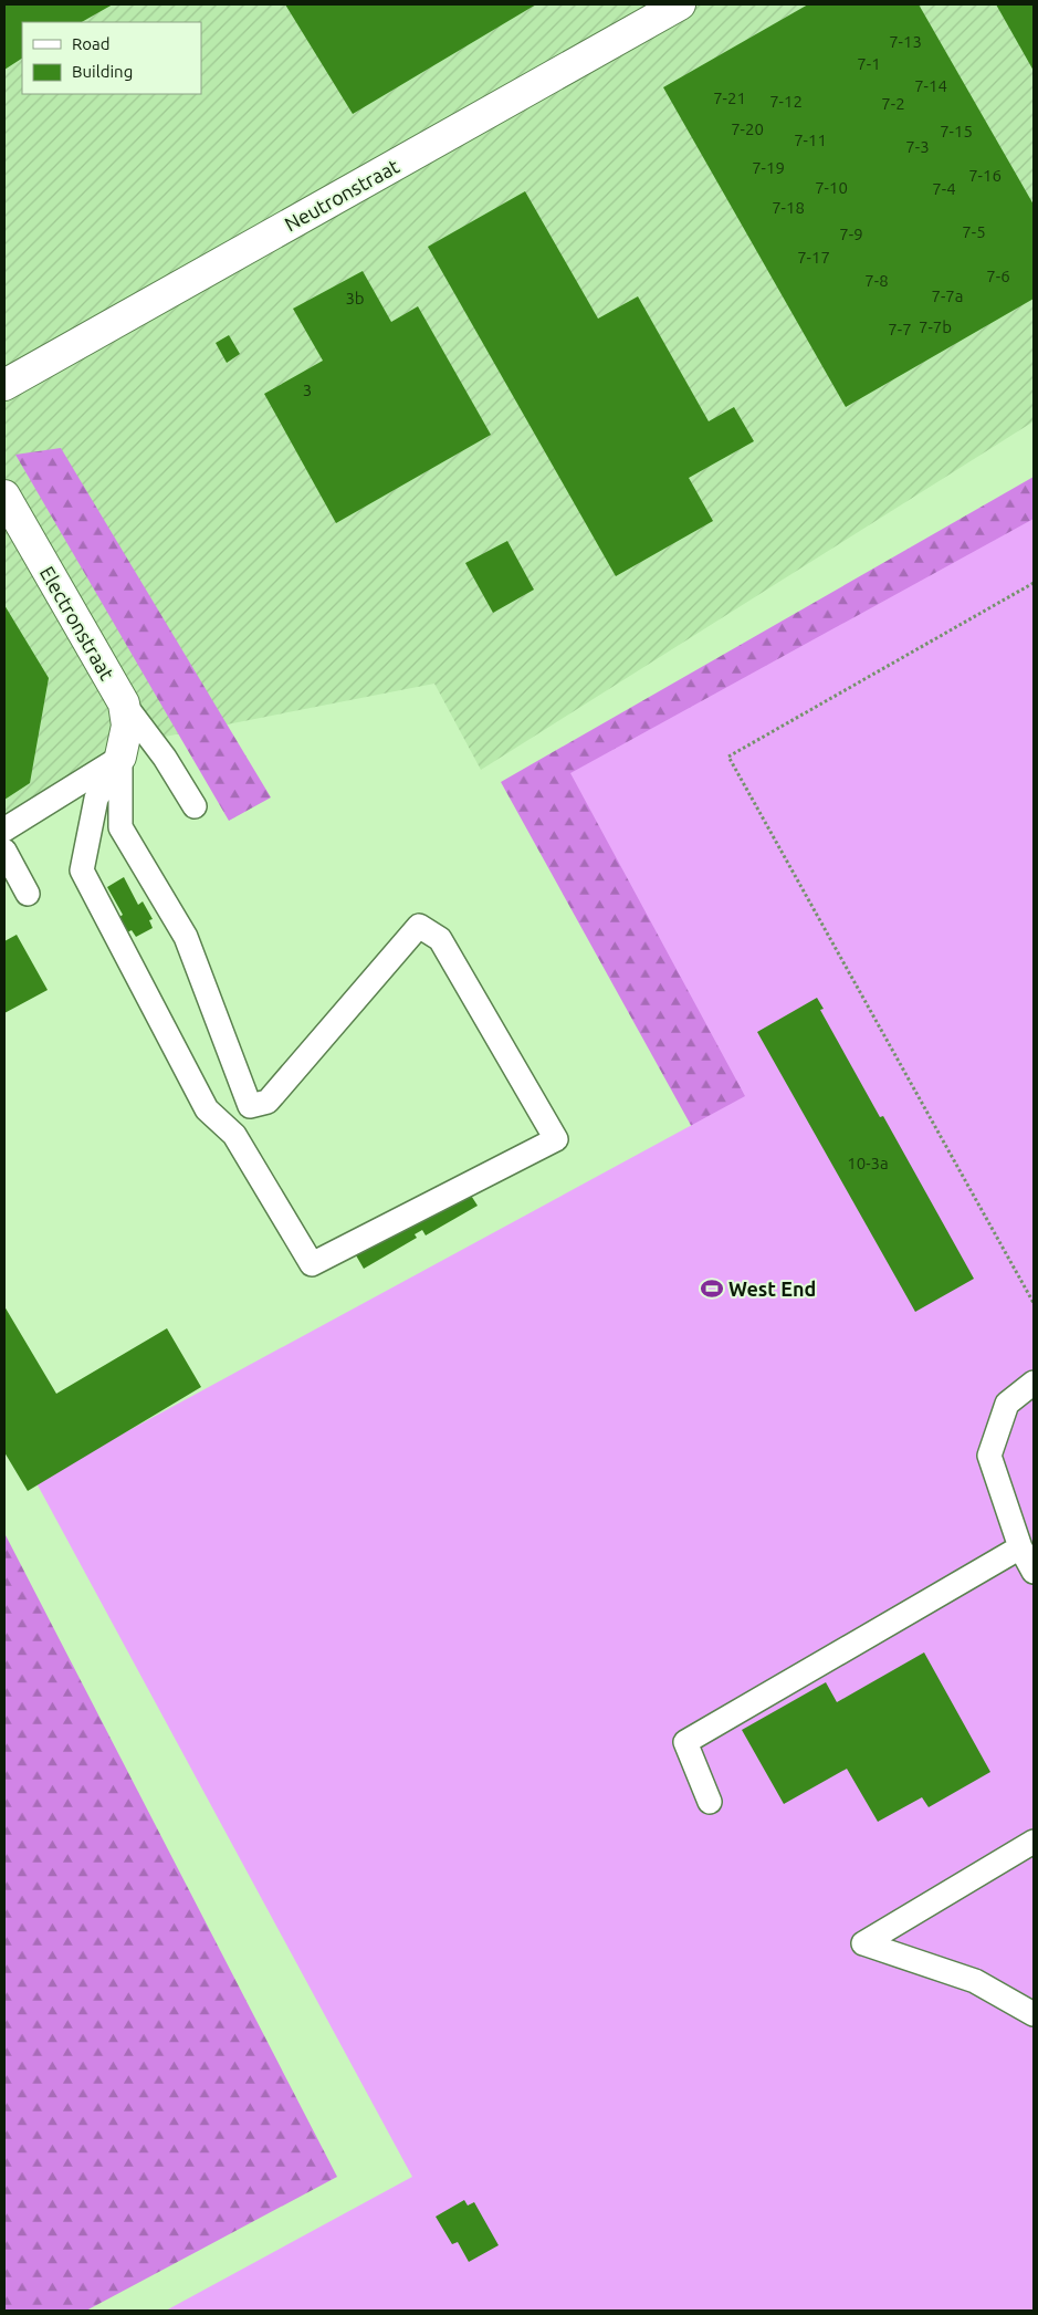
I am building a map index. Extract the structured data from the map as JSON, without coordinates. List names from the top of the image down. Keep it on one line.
{"streets":{"street":["Neutronstraat","Electronstraat"]},"places":{"sports":["West End"]},"house_numbers":["7-13","7-1","7-14","7-21","7-12","7-2","7-20","7-15","7-11","7-3","7-19","7-16","7-10","7-4","7-18","7-5","7-9","7-17","7-6","7-8","7-7a","3b","7-7b","7-7","3","10-3a"],"legend":["Road","Building"]}
